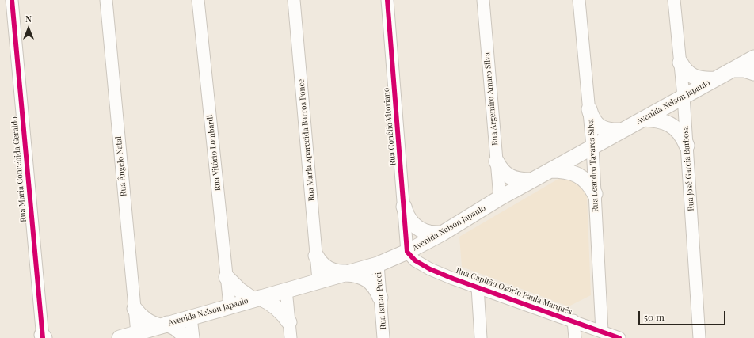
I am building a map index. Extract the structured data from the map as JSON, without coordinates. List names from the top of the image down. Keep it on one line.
{"streets":{"main road":["Avenida Nelson Japaulo"],"street":["Rua Argemiro Amaro Silva","Rua Conélio Vitoriano","Rua Maria Aparecida Barros Ponce","Rua Vitório Lombardi","Rua Leandro Tavares Silva","Rua Ângelo Natal","Rua José Garcia Barbosa","Rua Maria Concebida Geraldo","Rua Capitão Osório Paula Marquês","Rua Ismar Pucci"]},"crossings":[["Rua Argemiro Amaro Silva","Avenida Nelson Japaulo"],["Avenida Nelson Japaulo","Rua Conélio Vitoriano"],["Avenida Nelson Japaulo","Rua Maria Aparecida Barros Ponce"],["Avenida Nelson Japaulo","Rua Vitório Lombardi"],["Avenida Nelson Japaulo","Rua Leandro Tavares Silva"],["Avenida Nelson Japaulo","Rua Ângelo Natal"],["Avenida Nelson Japaulo","Rua José Garcia Barbosa"],["Avenida Nelson Japaulo","Rua Capitão Osório Paula Marquês"],["Avenida Nelson Japaulo","Rua Ismar Pucci"],["Rua Conélio Vitoriano","Rua Capitão Osório Paula Marquês"],["Rua Leandro Tavares Silva","Rua Capitão Osório Paula Marquês"]],"scale_bar":"50 m","north":"top"}
